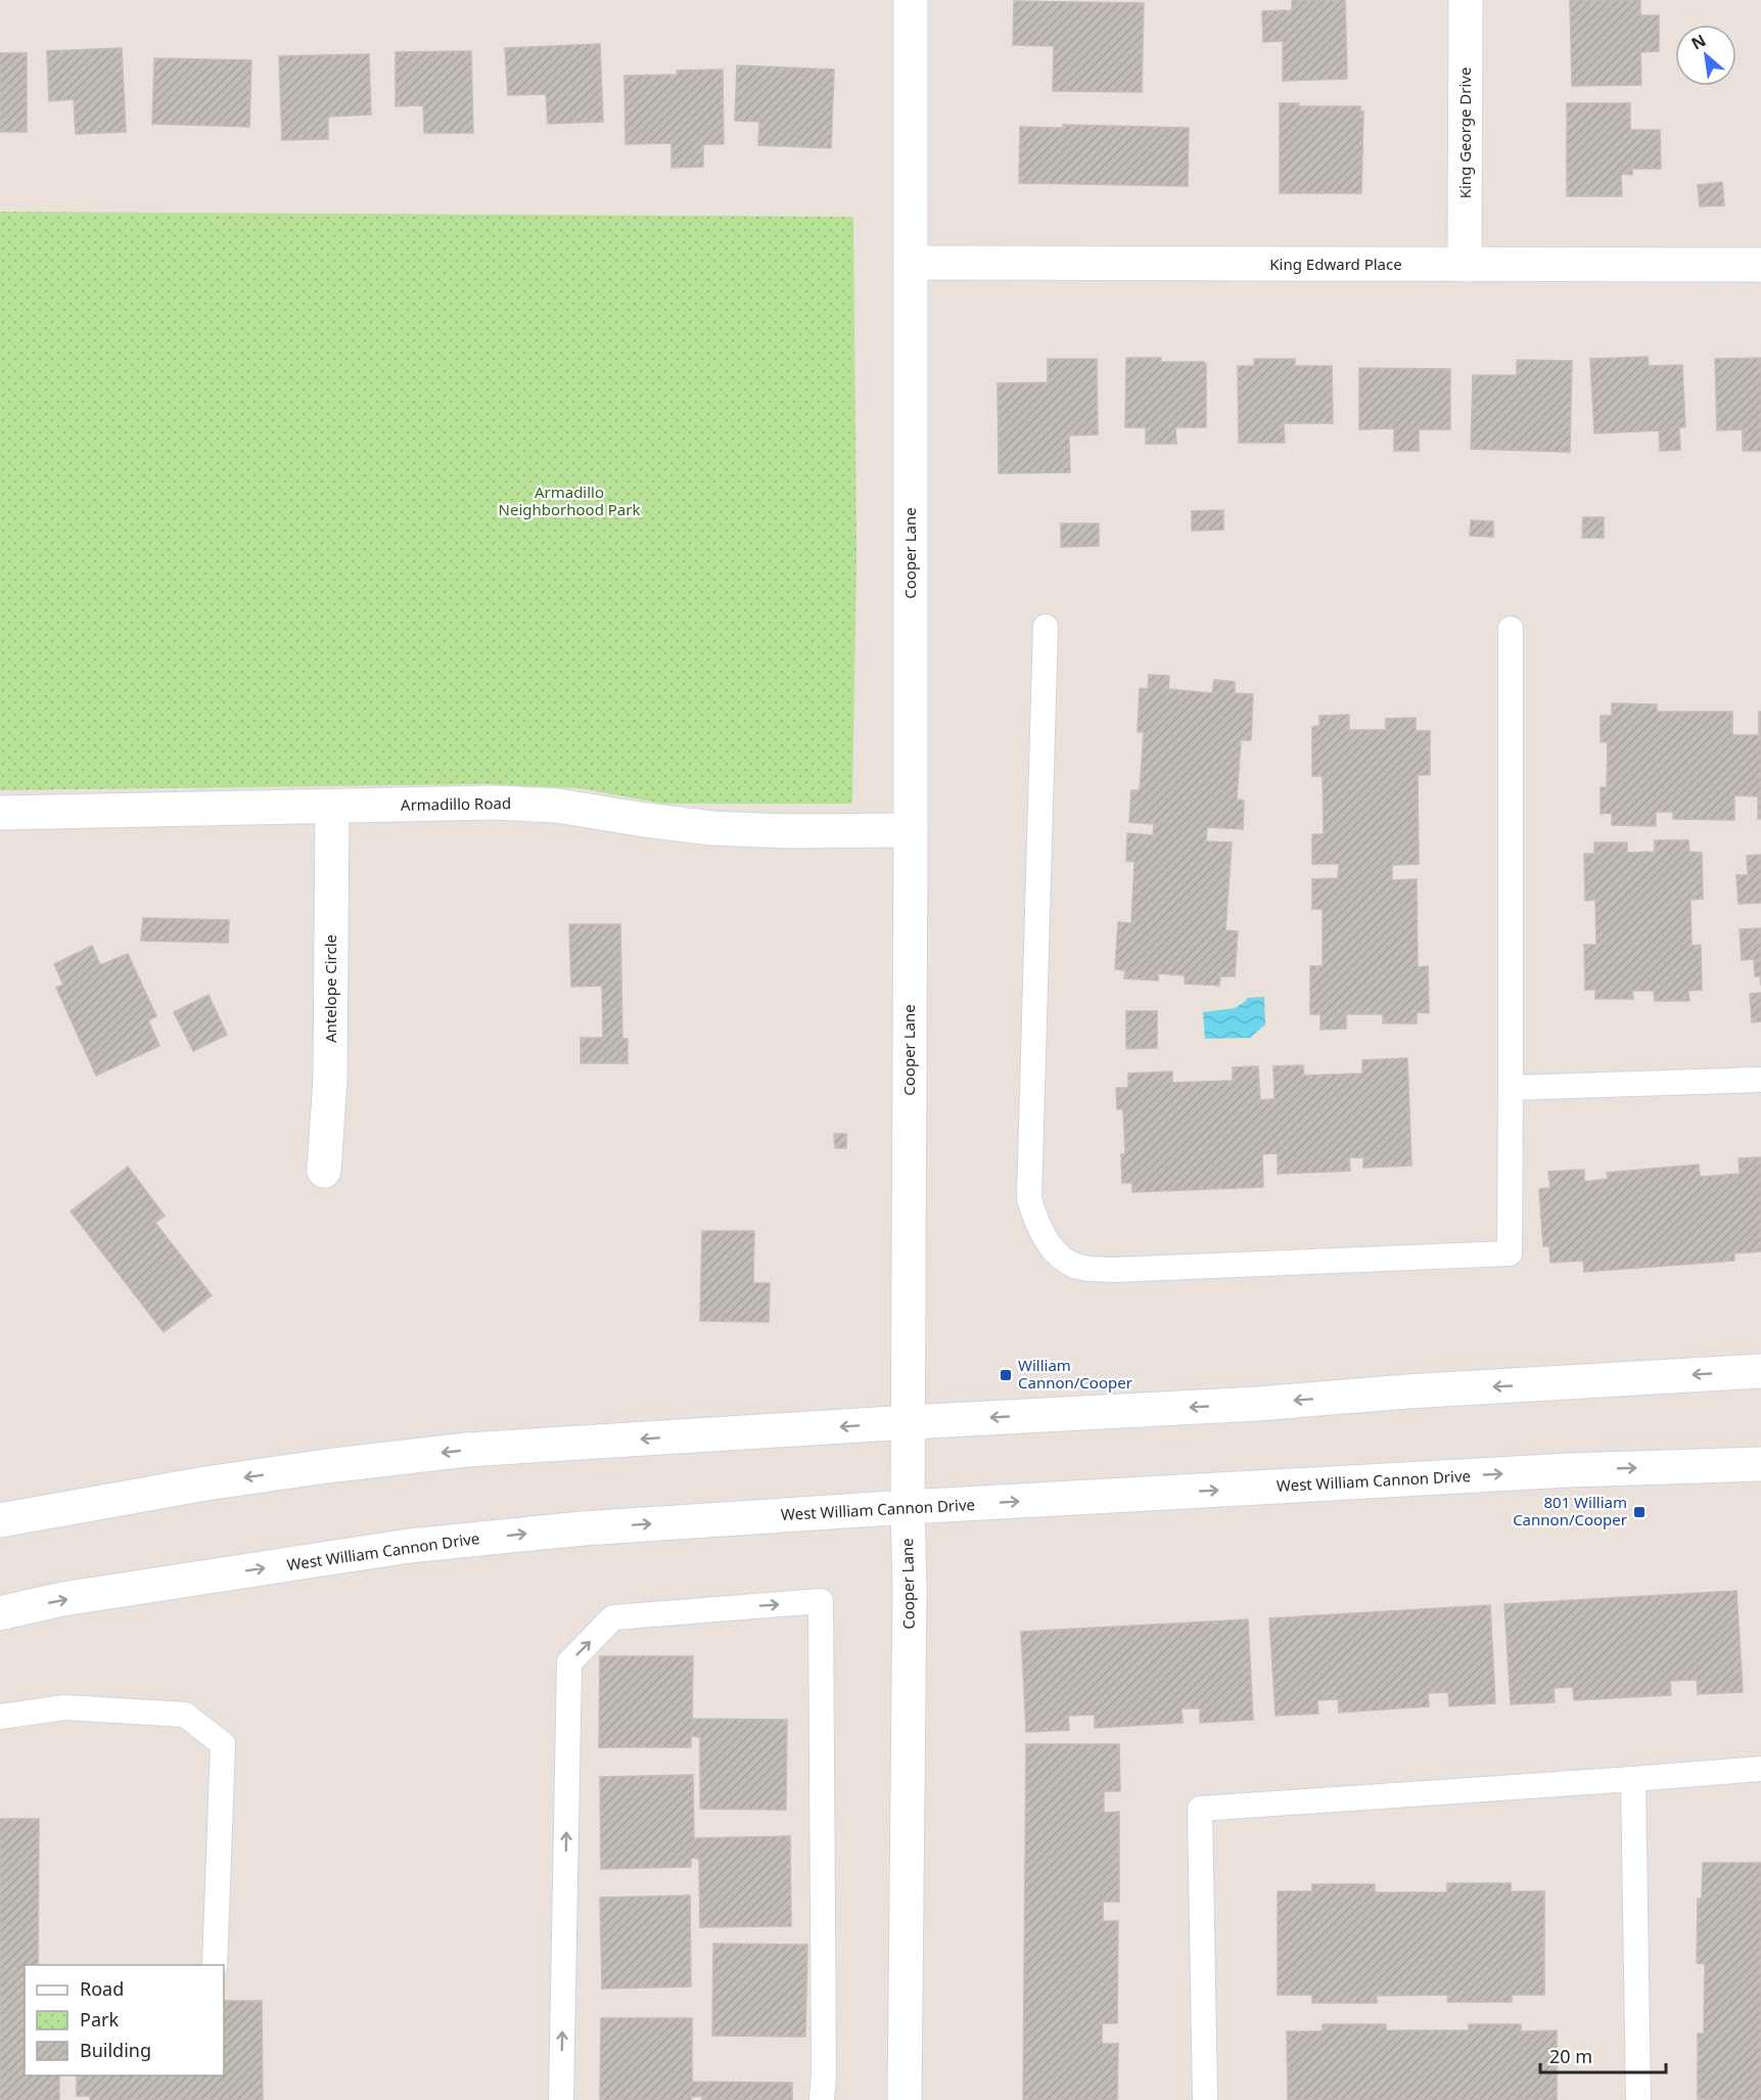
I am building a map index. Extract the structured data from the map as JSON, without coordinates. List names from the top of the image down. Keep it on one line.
{"streets":{"street":["King George Drive","King Edward Place","Cooper Lane","Armadillo Road","Antelope Circle","West William Cannon Drive"]},"crossings":[["King George Drive","King Edward Place"],["King Edward Place","Cooper Lane"],["Cooper Lane","Armadillo Road"],["Cooper Lane","West William Cannon Drive"],["Armadillo Road","Antelope Circle"]],"parks":["Armadillo Neighborhood Park"],"places":{"transit":["William Cannon/Cooper","801 William Cannon/Cooper"]},"legend":["Road","Park","Building"],"scale_bar":"20 m","north":"top left"}
